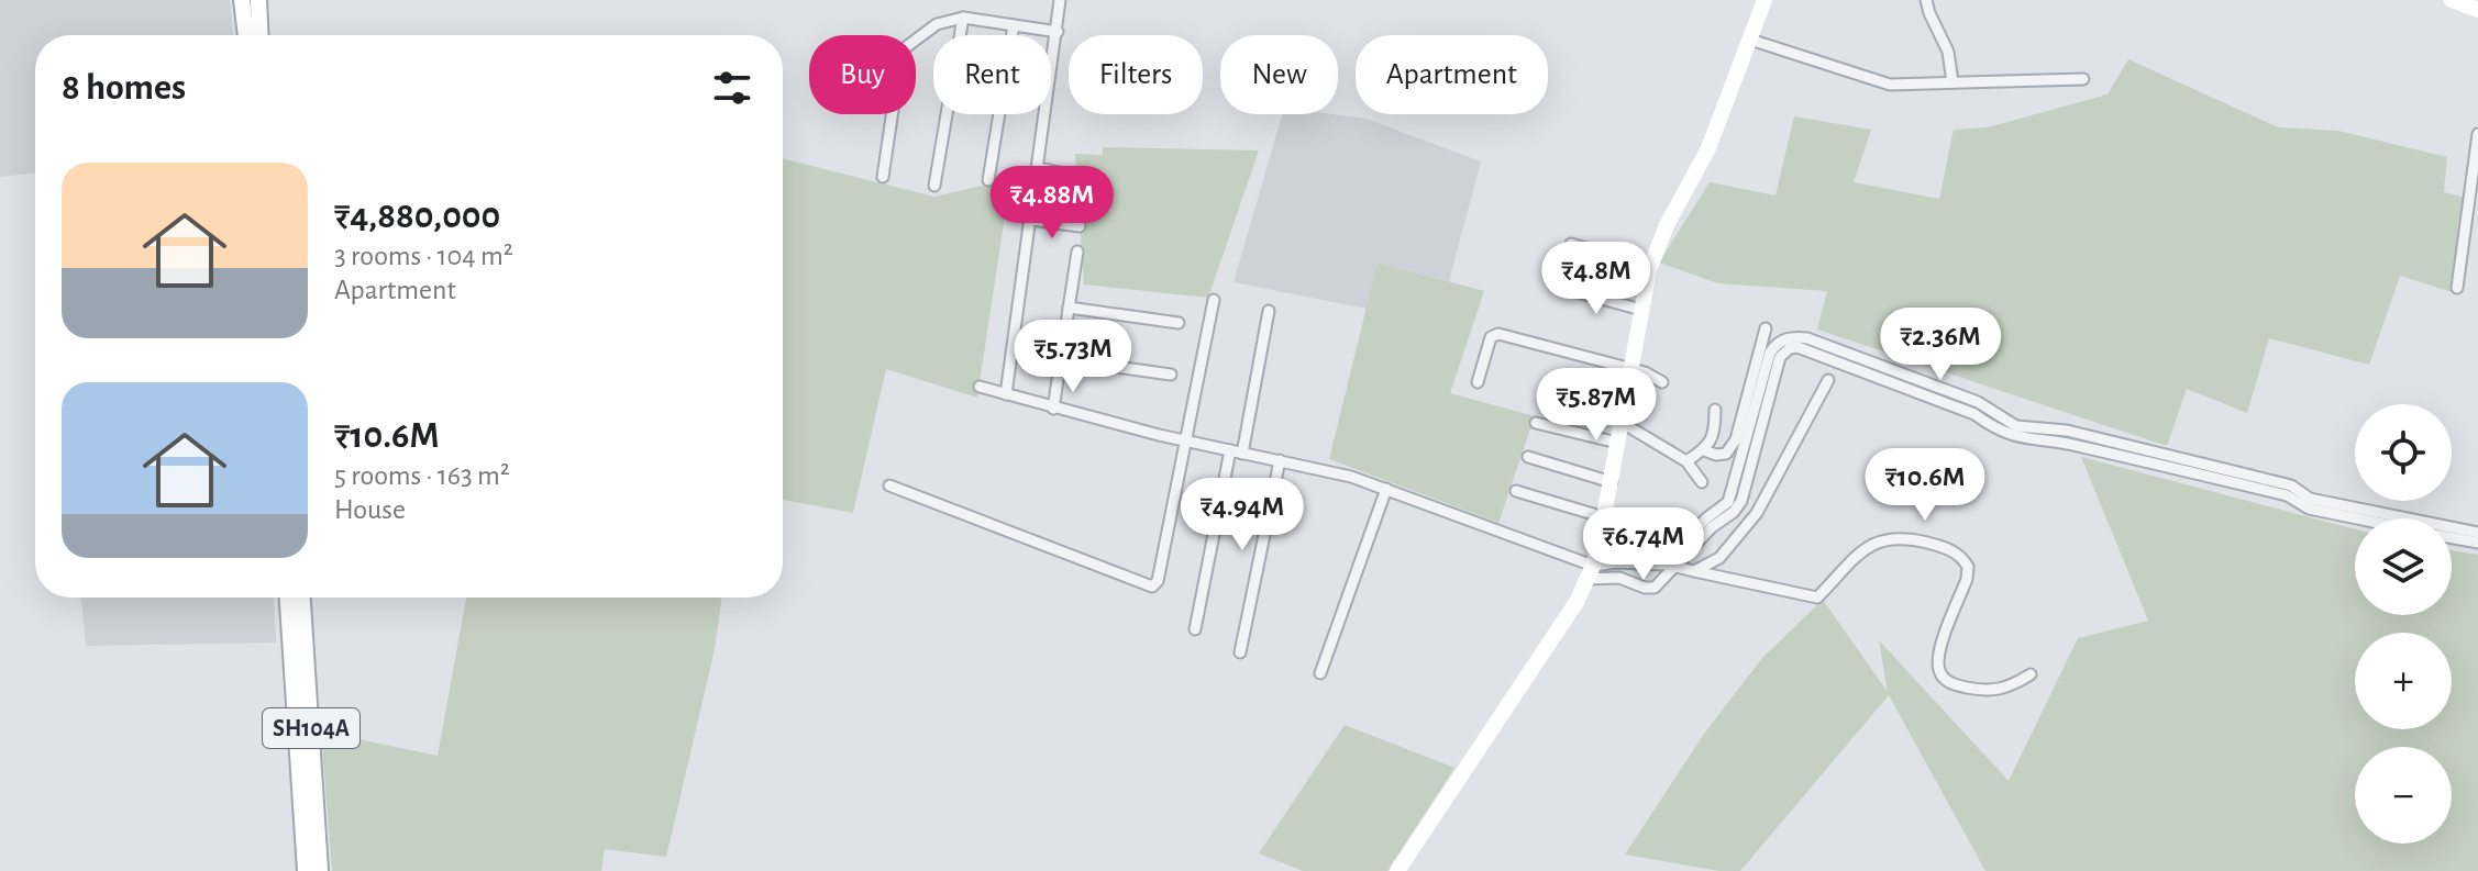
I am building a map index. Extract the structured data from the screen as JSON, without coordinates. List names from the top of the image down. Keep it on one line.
{"streets":{"main road":["SH104A"]},"page":{"chip":["Buy","Rent","Filters","New","Apartment"],"heading":"8 homes","list":[{"name":"₹4,880,000","note":"3 rooms · 104 m² · Apartment"},{"name":"₹10.6M","note":"5 rooms · 163 m² · House"}],"price":["₹4.88M","₹4.8M","₹2.36M","₹5.73M","₹5.87M","₹10.6M","₹4.94M","₹6.74M"],"map_buttons":["+","−"]}}
